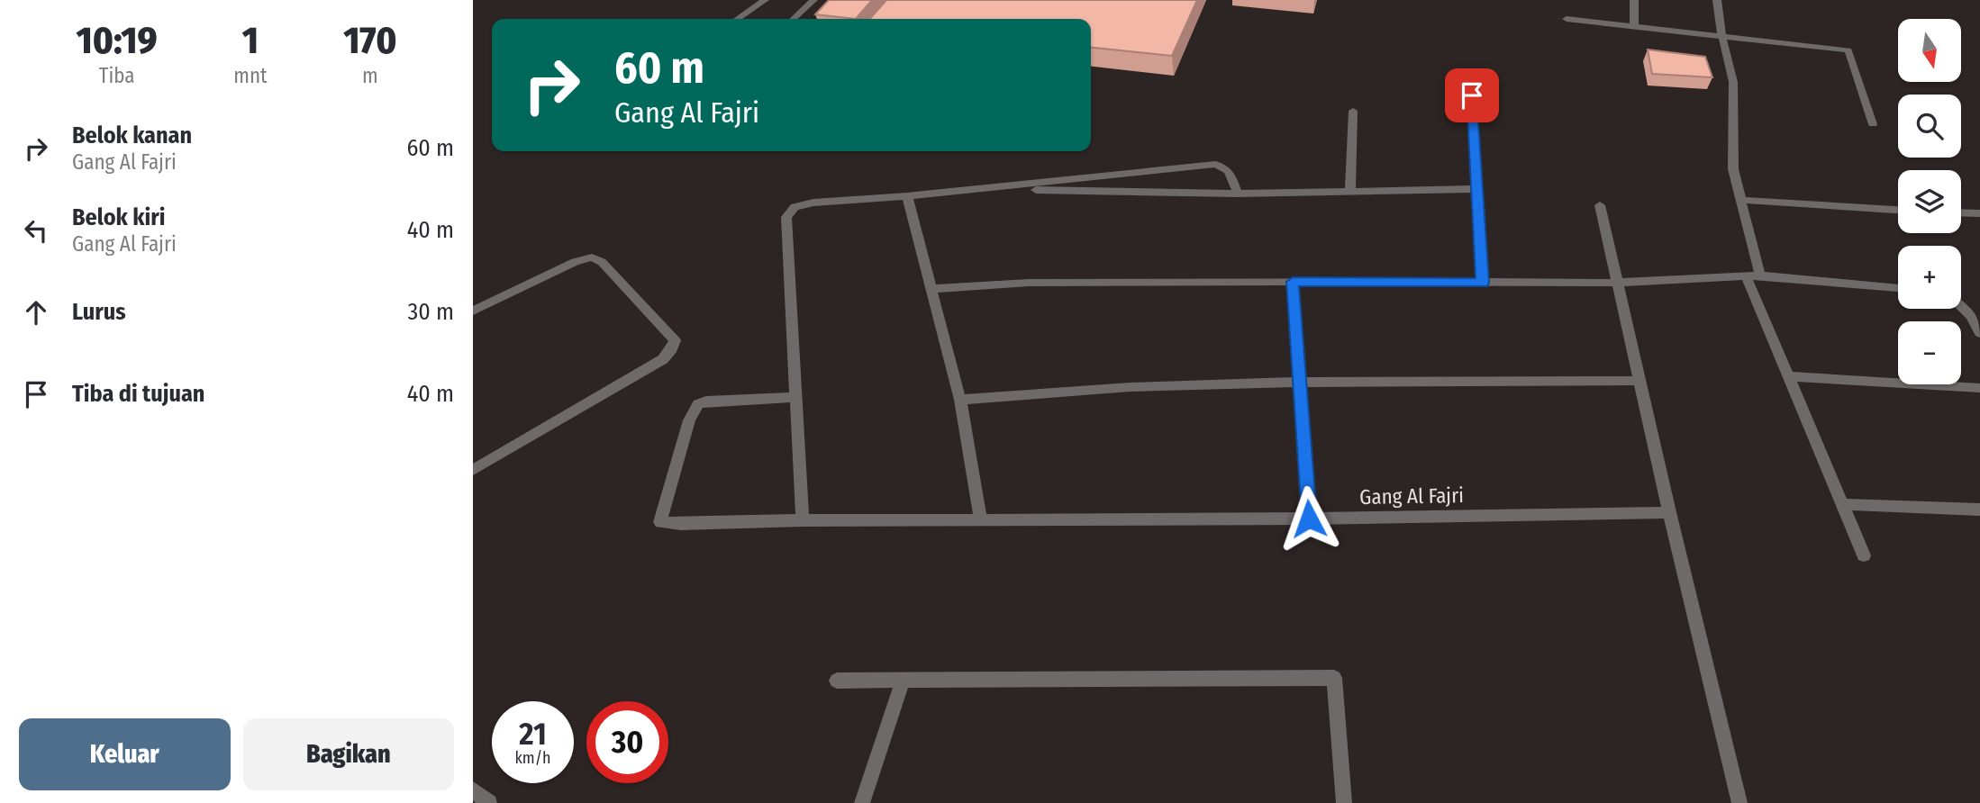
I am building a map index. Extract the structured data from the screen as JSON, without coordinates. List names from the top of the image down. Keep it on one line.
{"streets":{"street":["Gang Al Fajri"]},"north":"bottom","page":{"eta":["10:19","Tiba","1","mnt","170","m"],"map_buttons":["+","−"],"turn":["60 m","Gang Al Fajri"],"list":[{"name":"Belok kanan","note":"Gang Al Fajri","value":"60 m"},{"name":"Belok kiri","note":"Gang Al Fajri","value":"40 m"},{"name":"Lurus","value":"30 m"},{"name":"Tiba di tujuan","value":"40 m"}],"speed":"21 km/h","limit":"30","buttons":["Keluar","Bagikan"]}}
